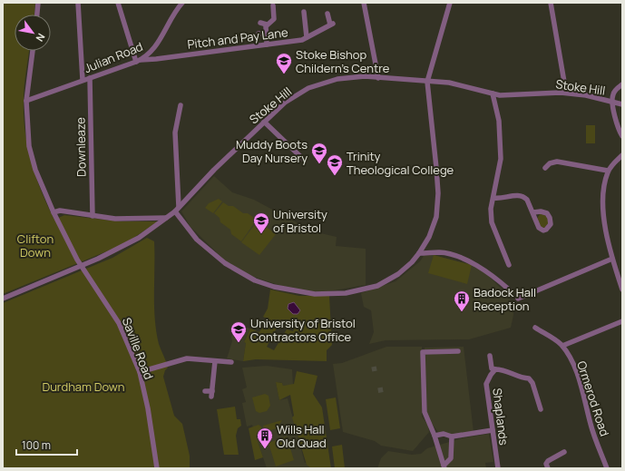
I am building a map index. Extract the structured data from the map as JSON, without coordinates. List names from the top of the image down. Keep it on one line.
{"streets":{"street":["Pitch and Pay Lane","Julian Road","Stoke Hill","Downleaze","Saville Road","Ormerod Road","Shaplands"]},"crossings":[["Pitch and Pay Lane","Julian Road"],["Julian Road","Downleaze"],["Stoke Hill","Saville Road"]],"parks":["Clifton Down","Durdham Down"],"places":{"school or university":["Stoke Bishop Childern's Centre","Muddy Boots Day Nursery","Trinity Theological College","University of Bristol","University of Bristol Contractors Office"],"building":["Badock Hall Reception","Wills Hall Old Quad"]},"scale_bar":"100 m","north":"bottom right"}
